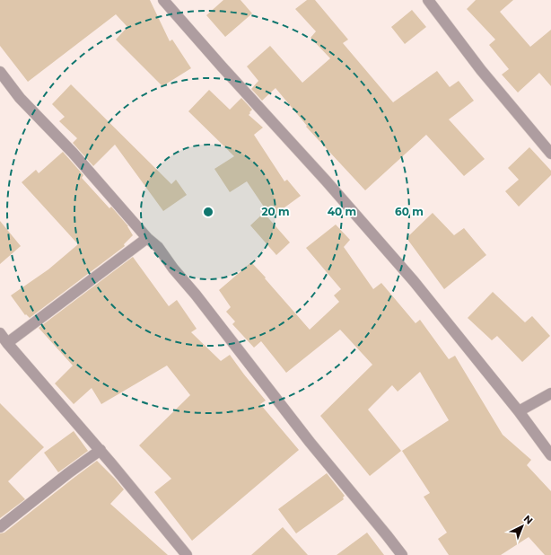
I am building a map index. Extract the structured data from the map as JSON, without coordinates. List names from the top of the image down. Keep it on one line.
{"north":"top right","rings":["20 m","40 m","60 m"]}
